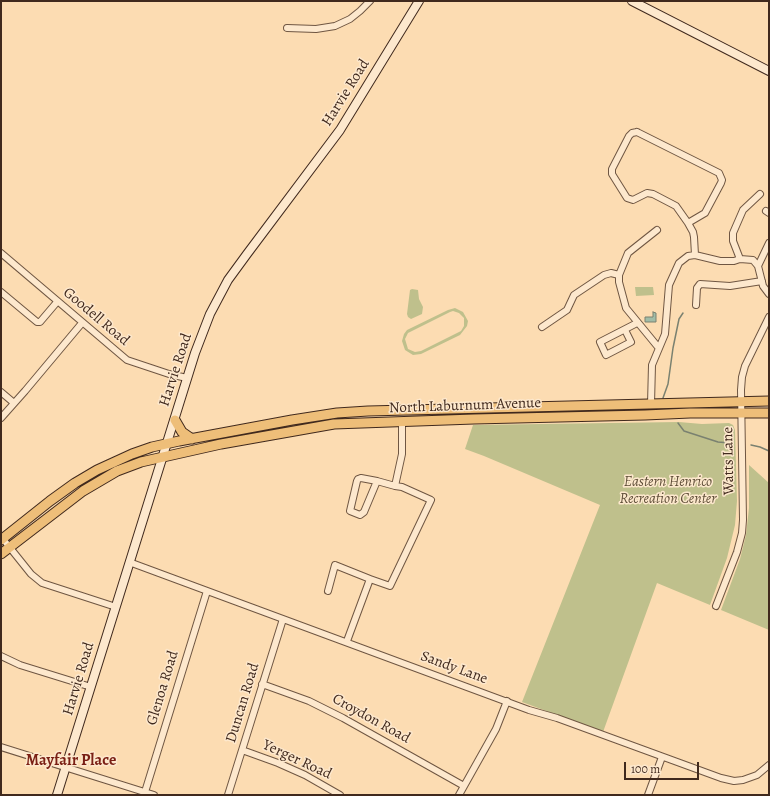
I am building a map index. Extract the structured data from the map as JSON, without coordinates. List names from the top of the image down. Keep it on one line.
{"streets":{"main road":["North Laburnum Avenue"],"street":["Harvie Road","Goodell Road","Watts Lane","Sandy Lane","Glenoa Road","Duncan Road","Croydon Road","Yerger Road"]},"crossings":[["Harvie Road","Goodell Road"],["Harvie Road","North Laburnum Avenue"],["Harvie Road","Sandy Lane"],["North Laburnum Avenue","Watts Lane"],["Sandy Lane","Glenoa Road"],["Sandy Lane","Duncan Road"],["Duncan Road","Croydon Road"],["Duncan Road","Yerger Road"]],"districts":["Mayfair Place"],"parks":["Eastern Henrico Recreation Center"],"scale_bar":"100 m"}
